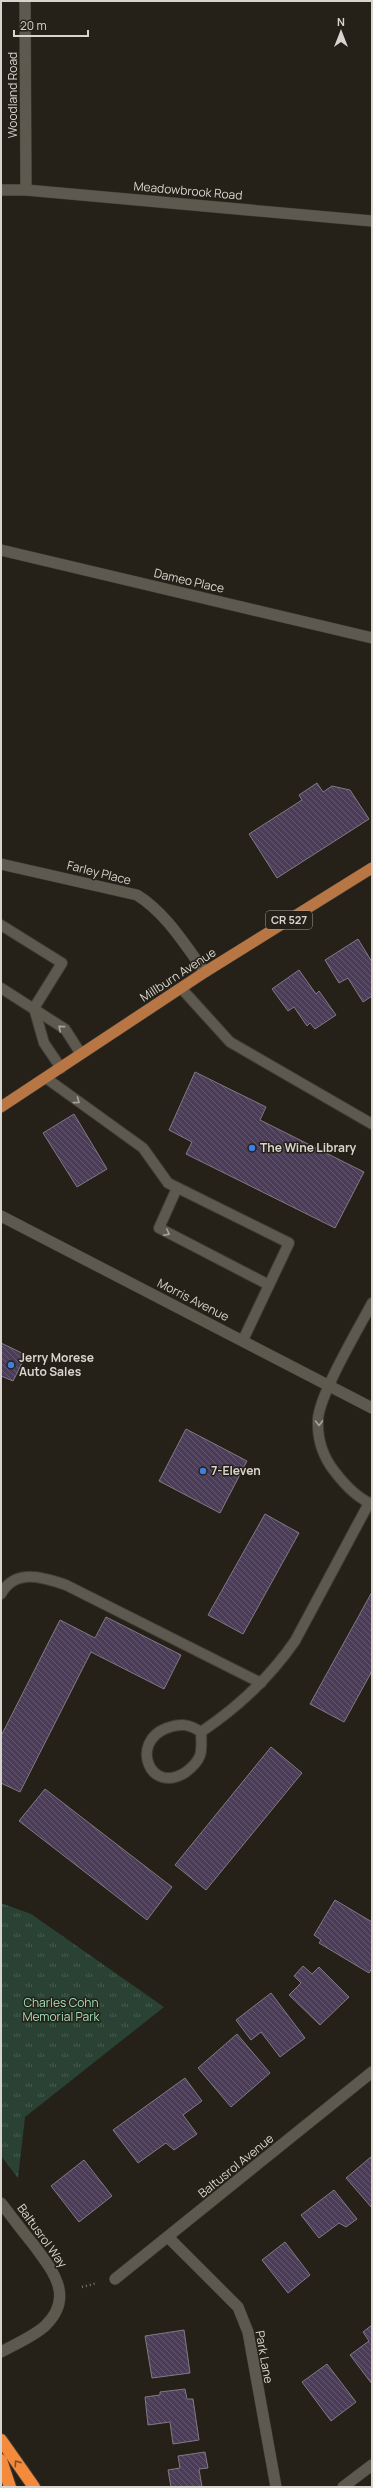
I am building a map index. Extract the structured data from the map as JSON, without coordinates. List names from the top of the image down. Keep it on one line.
{"streets":{"main road":["CR 527","Millburn Avenue"],"street":["Woodland Road","Meadowbrook Road","Dameo Place","Farley Place","Morris Avenue","Baltusrol Avenue","Baltusrol Way","Park Lane"]},"crossings":[["Woodland Road","Meadowbrook Road"],["Farley Place","Millburn Avenue"],["Baltusrol Avenue","Park Lane"]],"parks":["Charles Cohn Memorial Park"],"places":["The Wine Library","Jerry Morese Auto Sales","7-Eleven"],"scale_bar":"20 m","north":"top"}
